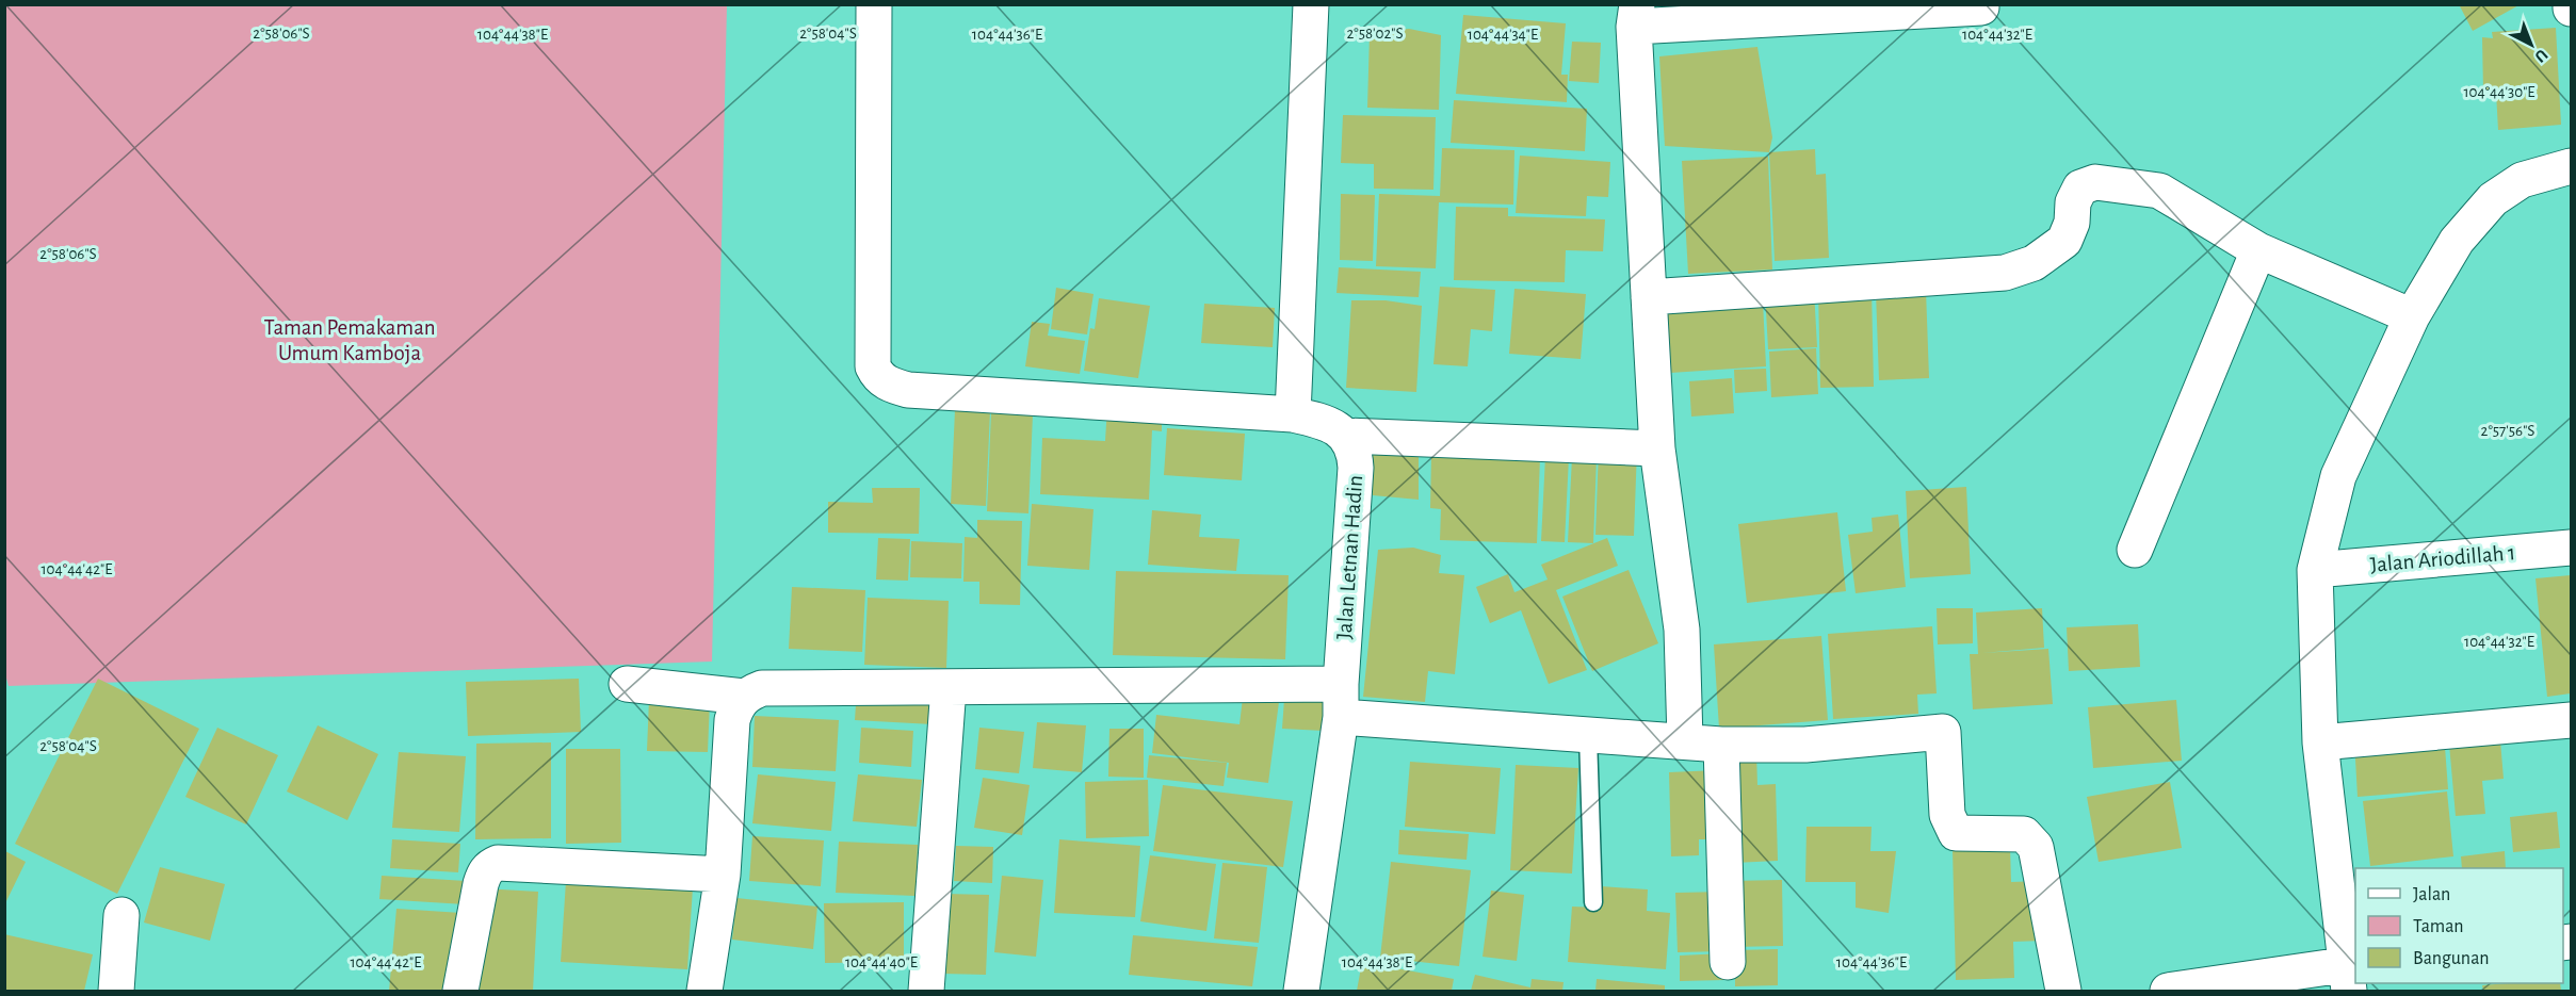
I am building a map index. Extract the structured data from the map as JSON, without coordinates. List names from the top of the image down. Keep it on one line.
{"streets":{"street":["Jalan Letnan Hadin","Jalan Ariodillah 1"]},"parks":["Taman Pemakaman Umum Kamboja"],"legend":["Jalan","Taman","Bangunan"],"north":"bottom right","coordinates":["2°58'06\"S","2°58'04\"S","2°58'02\"S","104°44'38\"E","104°44'36\"E","104°44'34\"E","104°44'32\"E","104°44'30\"E","2°57'56\"S","104°44'42\"E","104°44'40\"E"]}
